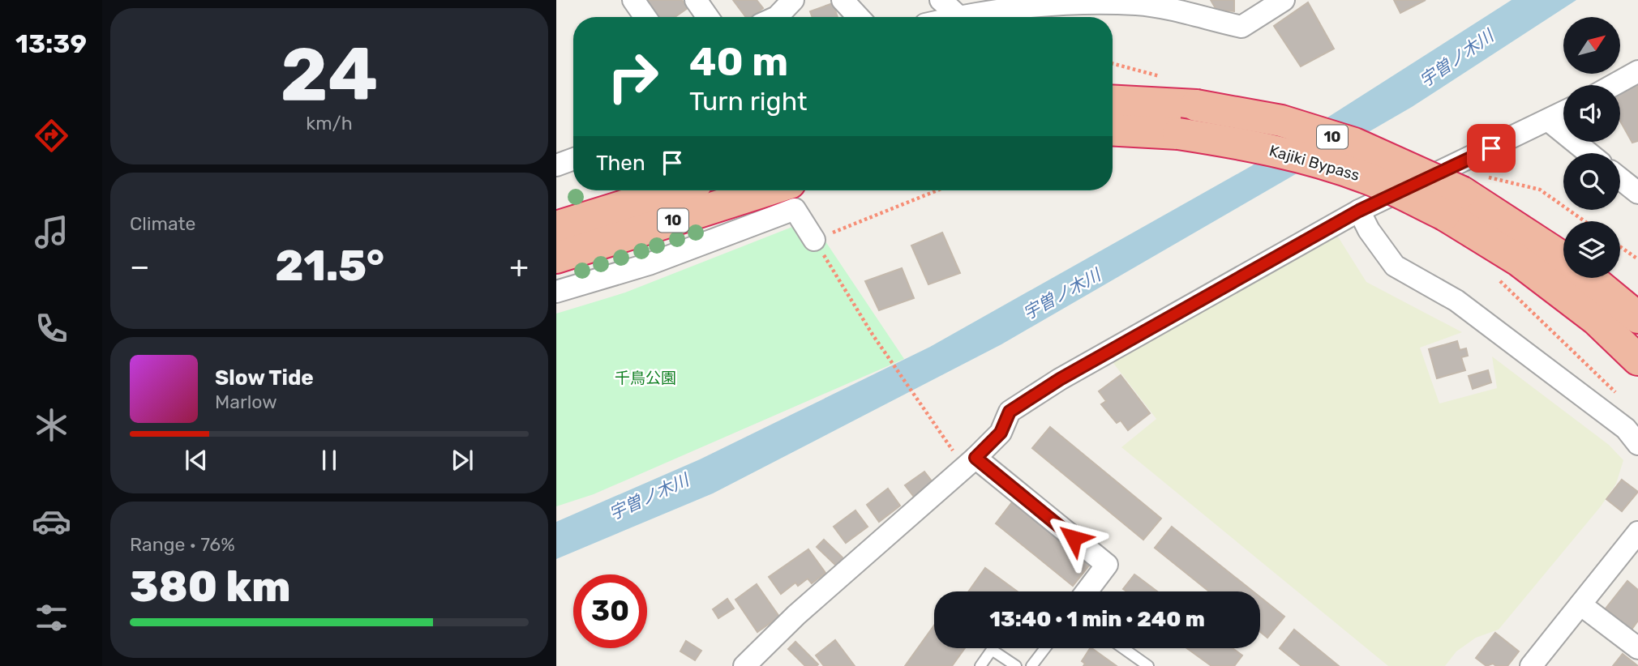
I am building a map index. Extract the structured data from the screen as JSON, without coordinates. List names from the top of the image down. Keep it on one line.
{"streets":{"highway":["10","Kajiki Bypass"]},"water":["宇曽ノ木川"],"parks":["千鳥公園"],"north":"top right","page":{"tabs":"13:39","tile":[["24","km/h"],"Climate",["Range · 76%","380 km"]],"turn":["40 m","Turn right"],"then":"Then","heat":["−","21.5°","+"],"song":["Slow Tide","Marlow"],"limit":"30","trip":"13:40 · 1 min · 240 m"}}
